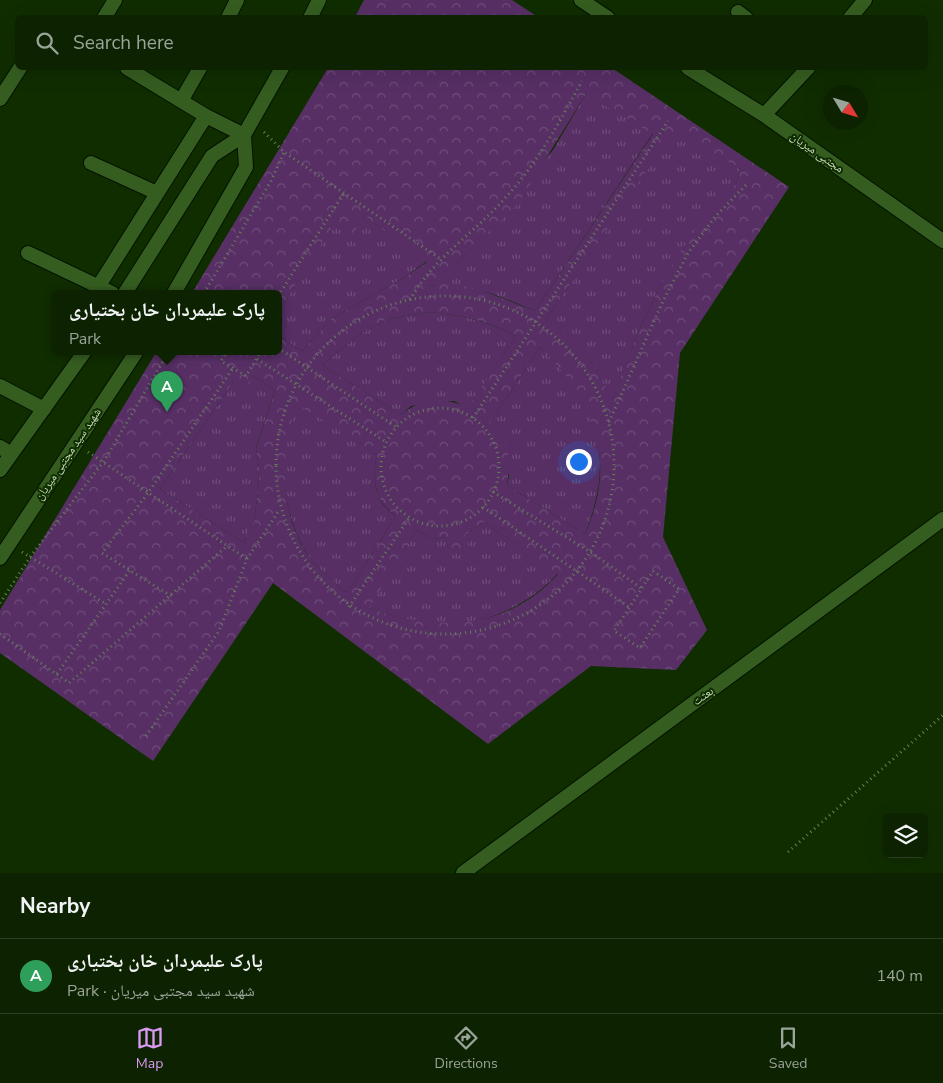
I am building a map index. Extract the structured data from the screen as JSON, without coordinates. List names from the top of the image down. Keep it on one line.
{"streets":{"street":["مجتبی میریان","شهید سید مجتبی میریان","بعثت"]},"north":"bottom right","page":{"search":"Search here","popup":["پارک علیمردان خان بختیاری","Park"],"pins":"A","heading":"Nearby","list":[{"mark":"A","name":"پارک علیمردان خان بختیاری","note":"Park · شهید سید مجتبی میریان","value":"140 m"}],"nav":["Map","Directions","Saved"]}}
